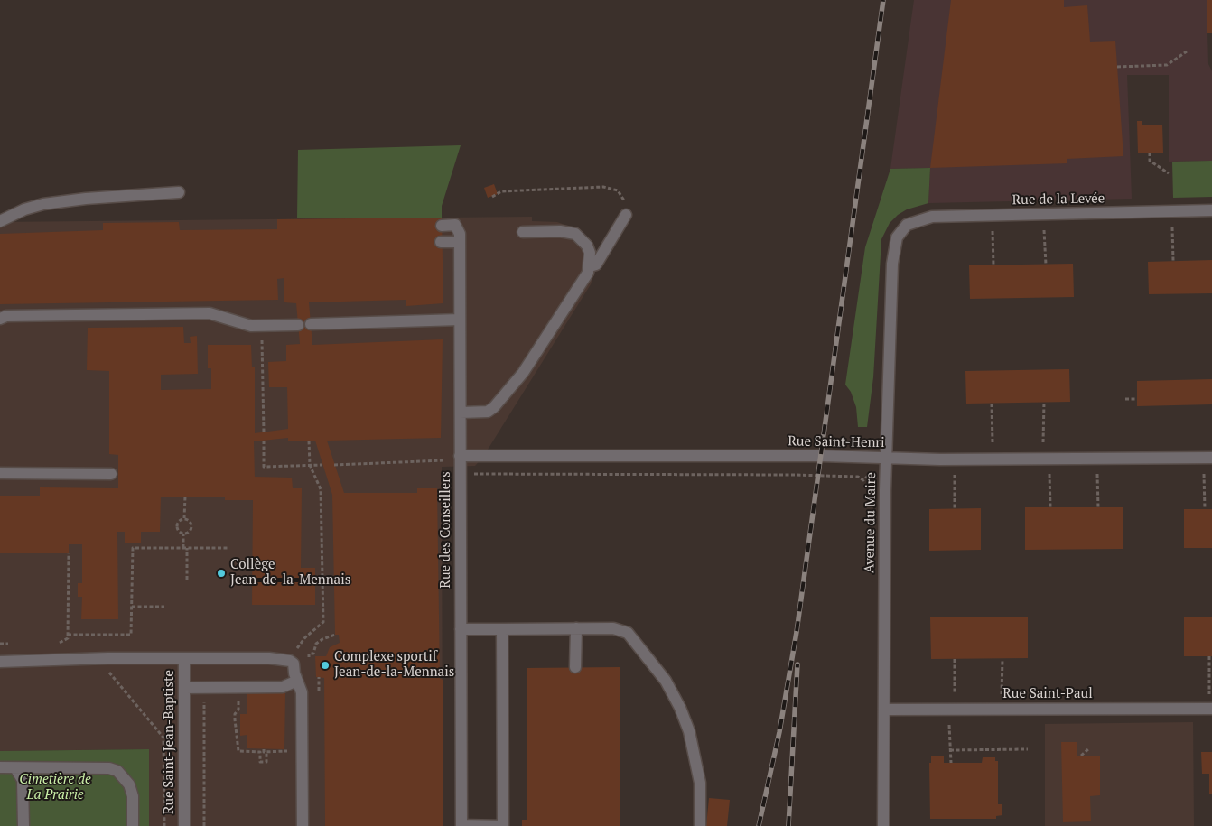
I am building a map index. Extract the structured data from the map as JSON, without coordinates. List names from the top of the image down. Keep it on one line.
{"streets":{"street":["Rue de la Levée","Rue Saint-Henri","Avenue du Maire","Rue des Conseillers","Rue Saint-Paul","Rue Saint-Jean-Baptiste"]},"crossings":[["Rue de la Levée","Avenue du Maire"],["Rue Saint-Henri","Avenue du Maire"],["Rue Saint-Henri","Rue des Conseillers"],["Avenue du Maire","Rue Saint-Paul"]],"parks":["Cimetière de La Prairie"],"places":["Collège Jean-de-la-Mennais","Complexe sportif Jean-de-la-Mennais"]}
